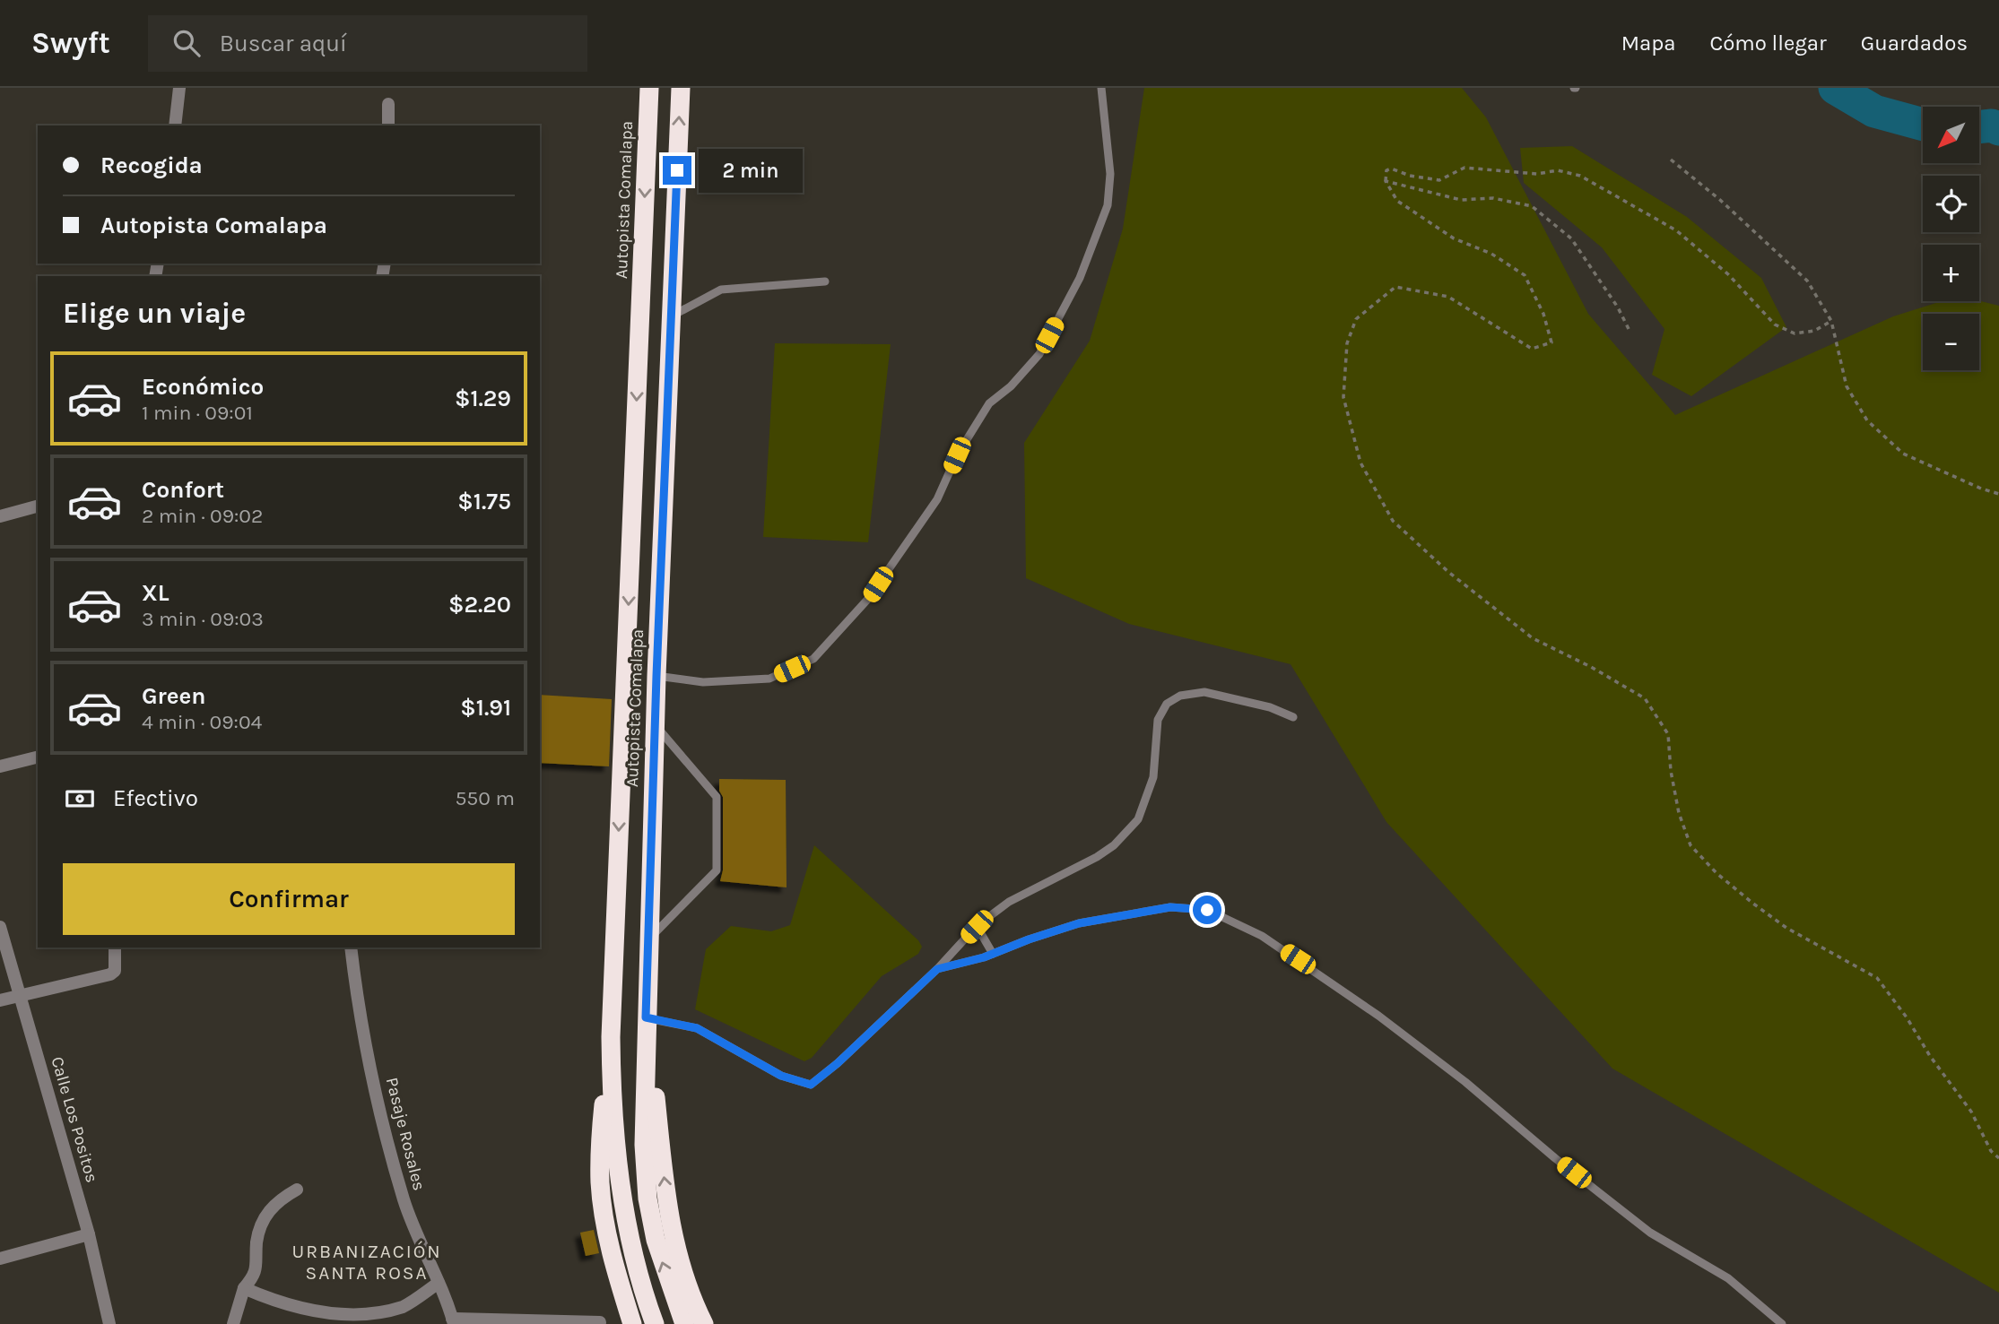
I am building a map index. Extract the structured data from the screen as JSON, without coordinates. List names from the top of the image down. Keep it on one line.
{"streets":{"highway":["Autopista Comalapa"],"street":["Calle Los Positos","Pasaje Rosales"]},"districts":["URBANIZACIÓN SANTA ROSA"],"north":"bottom left","page":{"header":"Swyft","search":"Buscar aquí","nav":["Mapa","Cómo llegar","Guardados"],"map_buttons":["+","−"],"banner":["Recogida","Autopista Comalapa"],"bubble":"2 min","heading":"Elige un viaje","list":[{"name":"Económico","note":"1 min · 09:01","value":"$1.29"},{"name":"Confort","note":"2 min · 09:02","value":"$1.75"},{"name":"XL","note":"3 min · 09:03","value":"$2.20"},{"name":"Green","note":"4 min · 09:04","value":"$1.91"}],"pay":["Efectivo","550 m"],"buttons":"Confirmar"}}
